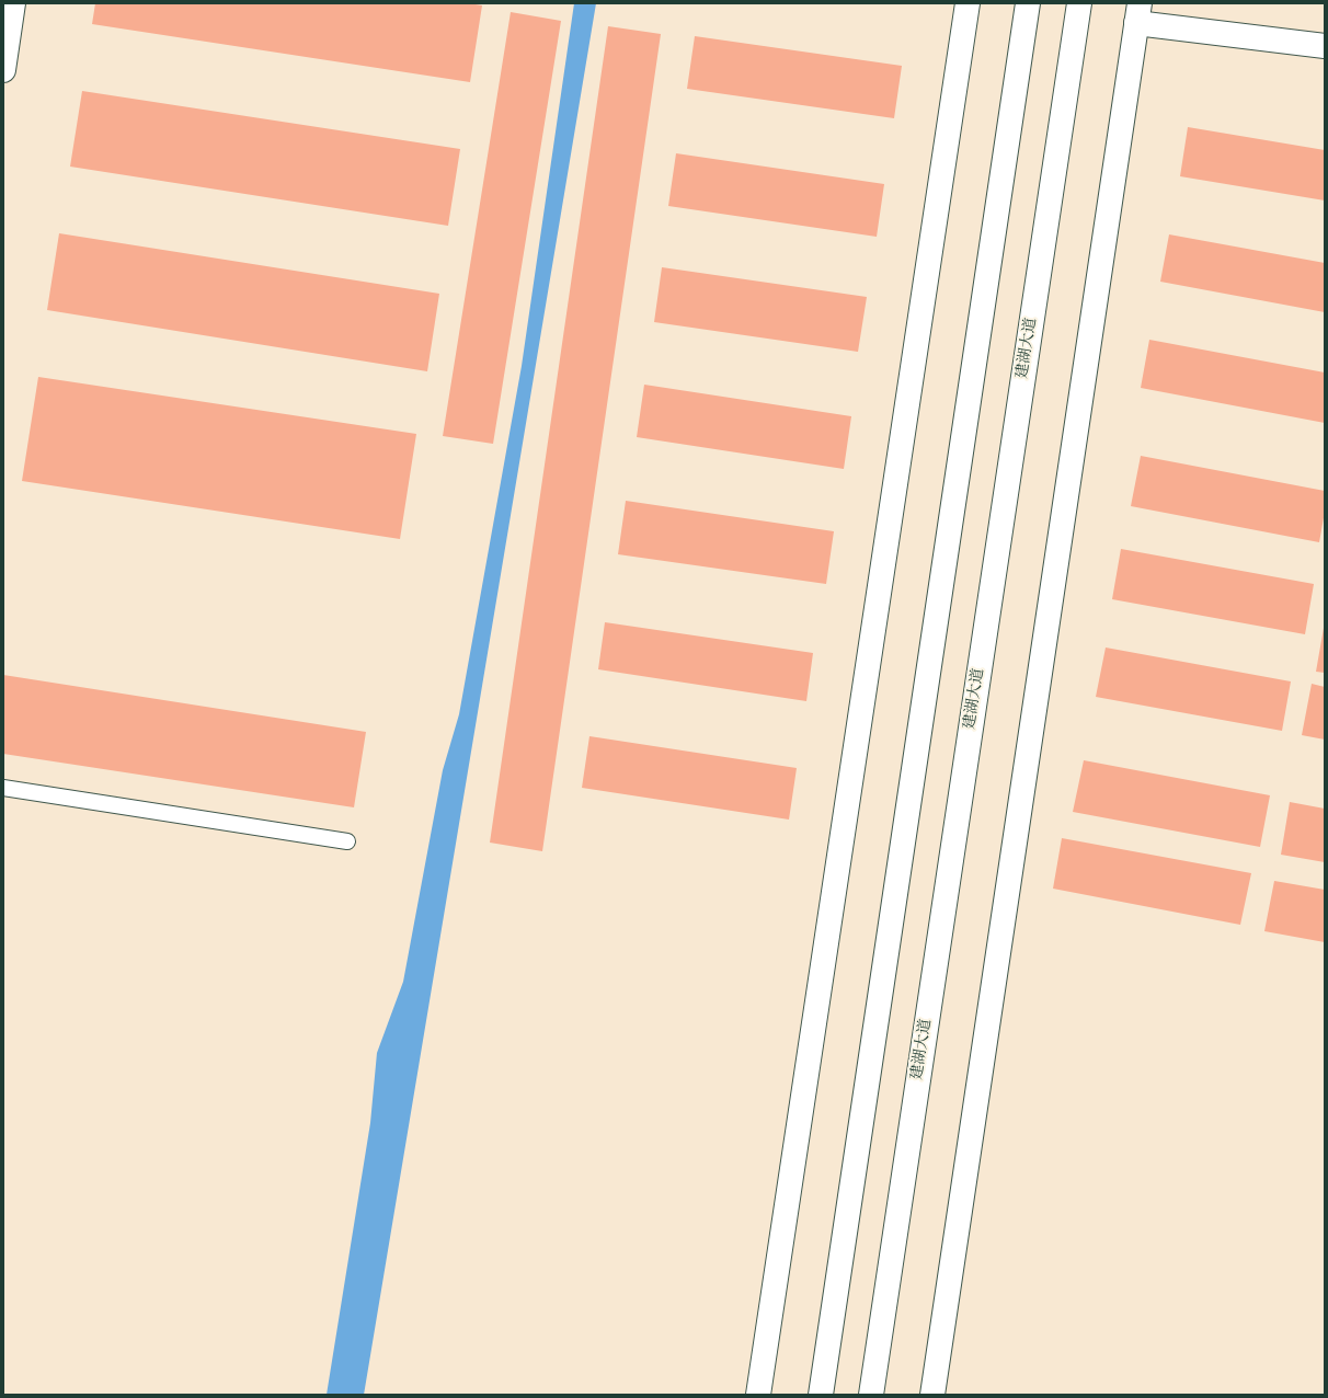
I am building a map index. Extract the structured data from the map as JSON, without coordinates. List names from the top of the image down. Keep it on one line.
{"streets":{"street":["建湖大道"]}}
